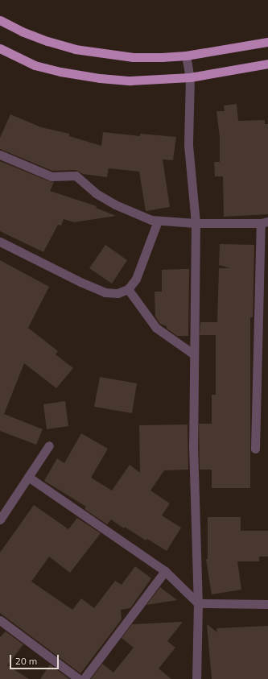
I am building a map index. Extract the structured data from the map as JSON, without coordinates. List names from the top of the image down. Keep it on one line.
{"scale_bar":"20 m"}
